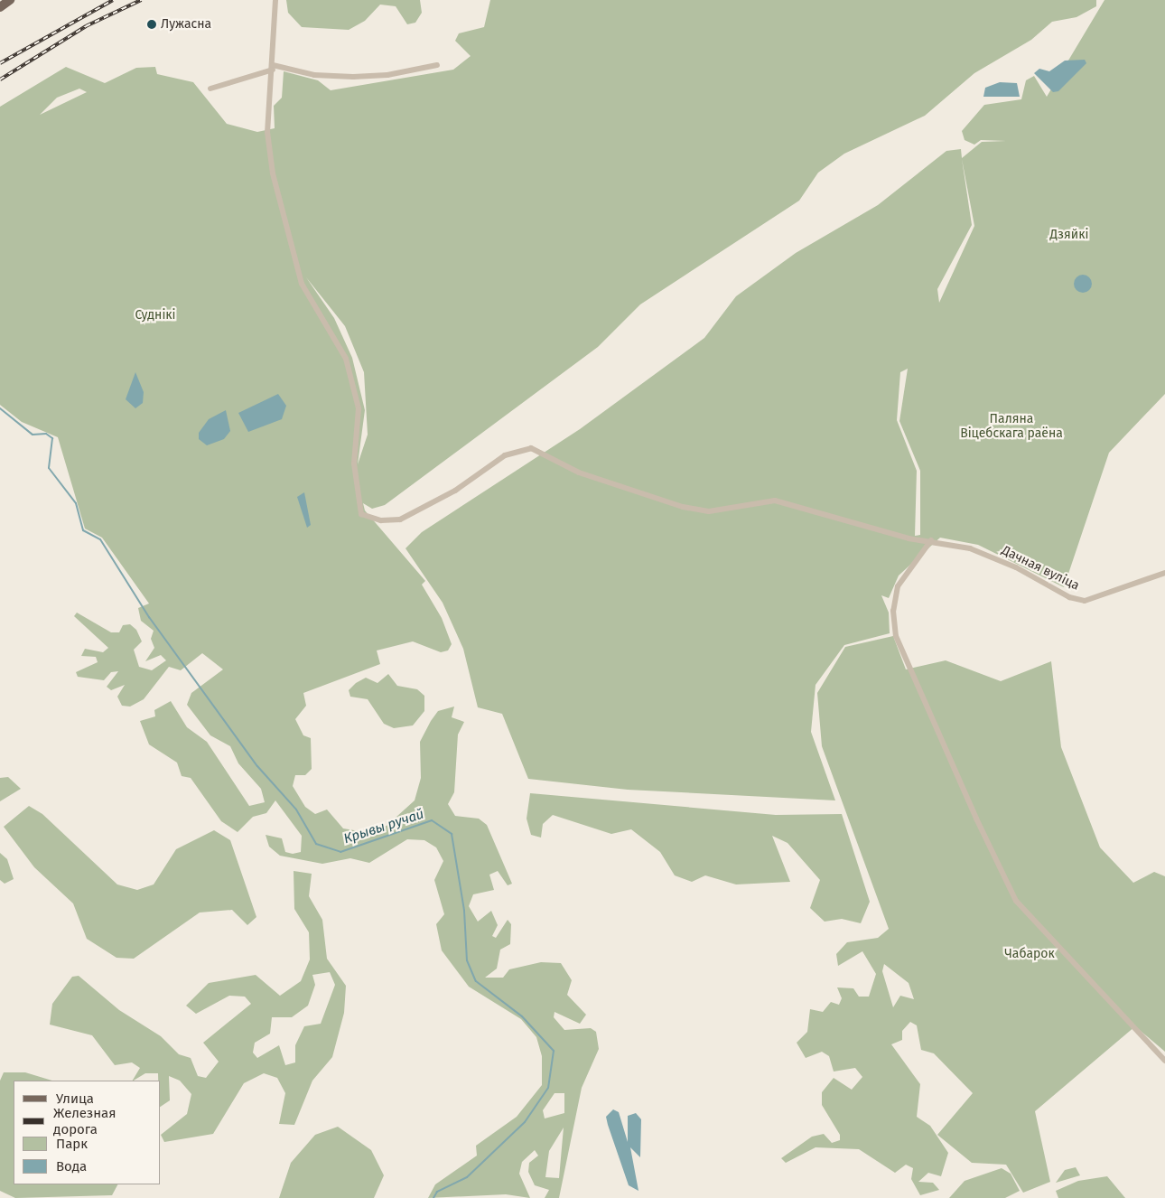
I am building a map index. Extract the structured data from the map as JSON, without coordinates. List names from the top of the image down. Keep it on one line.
{"streets":{"street":["Дачная вуліца"]},"water":["Крывы ручай"],"parks":["Дзяйкі","Суднікі","Паляна Віцебскага раёна","Чабарок"],"places":["Лужасна"],"legend":["Улица","Железная дорога","Парк","Вода"]}
